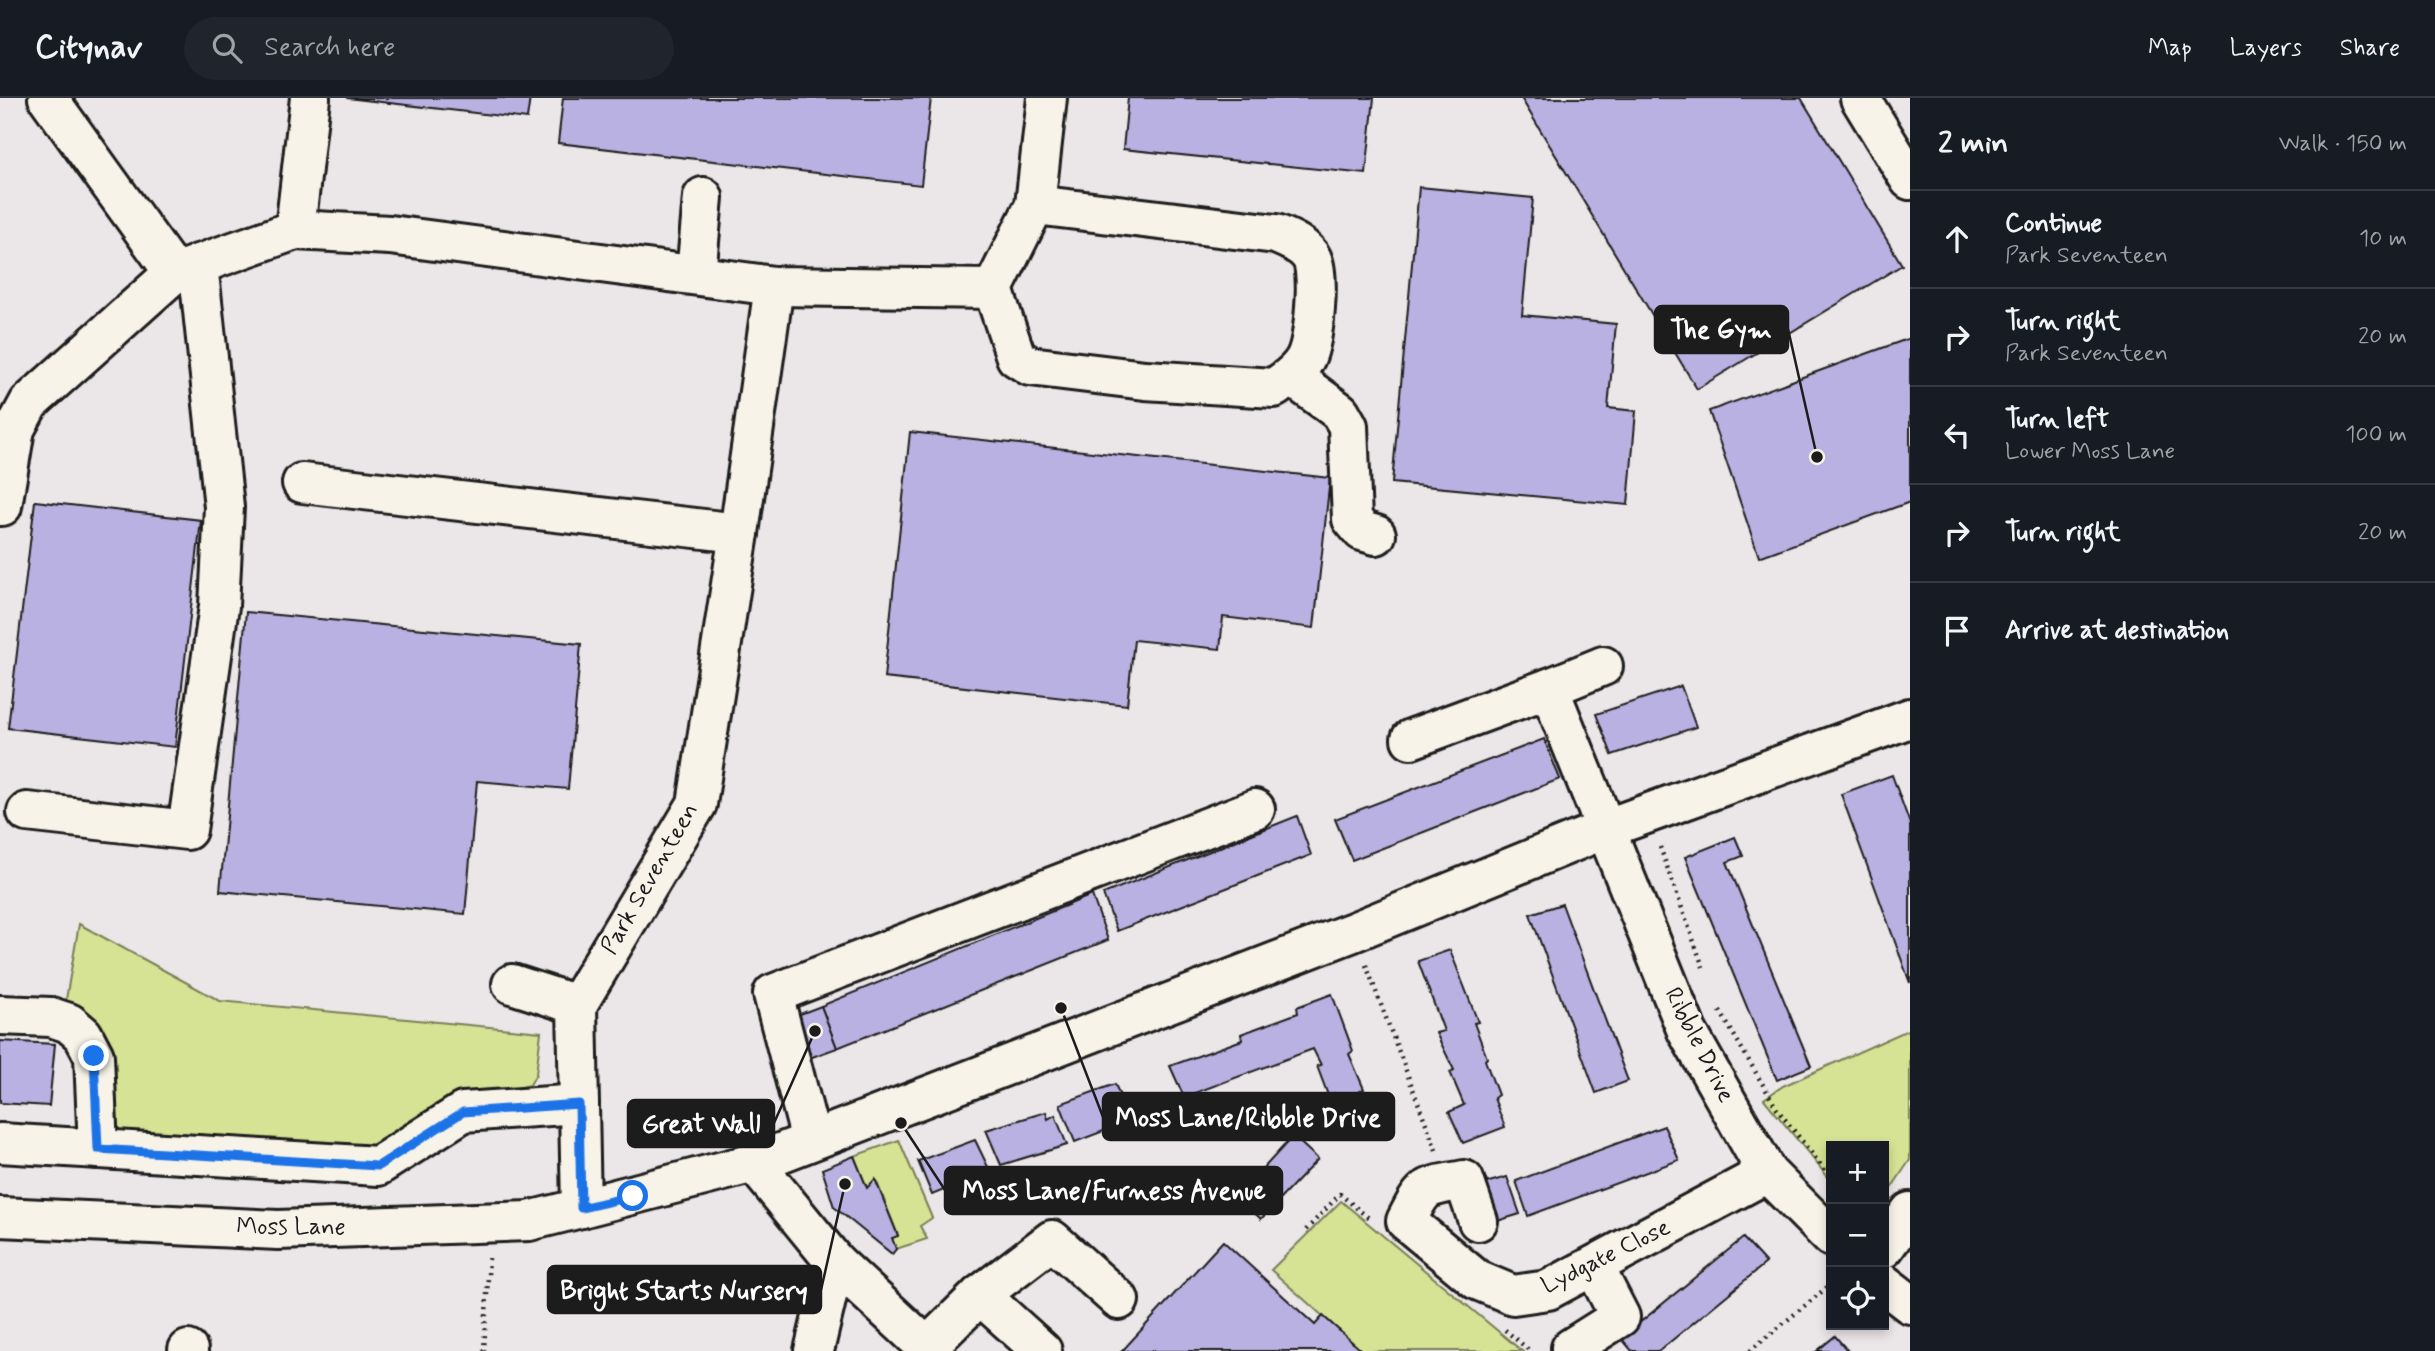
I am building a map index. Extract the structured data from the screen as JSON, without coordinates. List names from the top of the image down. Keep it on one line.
{"streets":{"street":["Park Seventeen","Ribble Drive","Moss Lane","Lydgate Close"]},"crossings":[["Ribble Drive","Lydgate Close"]],"places":["The Gym","Moss Lane/Ribble Drive","Great Wall","Moss Lane/Furness Avenue","Bright Starts Nursery"],"page":{"header":"Citynav","search":"Search here","nav":["Map","Layers","Share"],"heading":["2 min","Walk · 150 m"],"list":[["Continue","Park Seventeen","10 m"],["Turn right","Park Seventeen","20 m"],["Turn left","Lower Moss Lane","100 m"],["Turn right","20 m"],"Arrive at destination"],"map_buttons":["+","−"]}}
